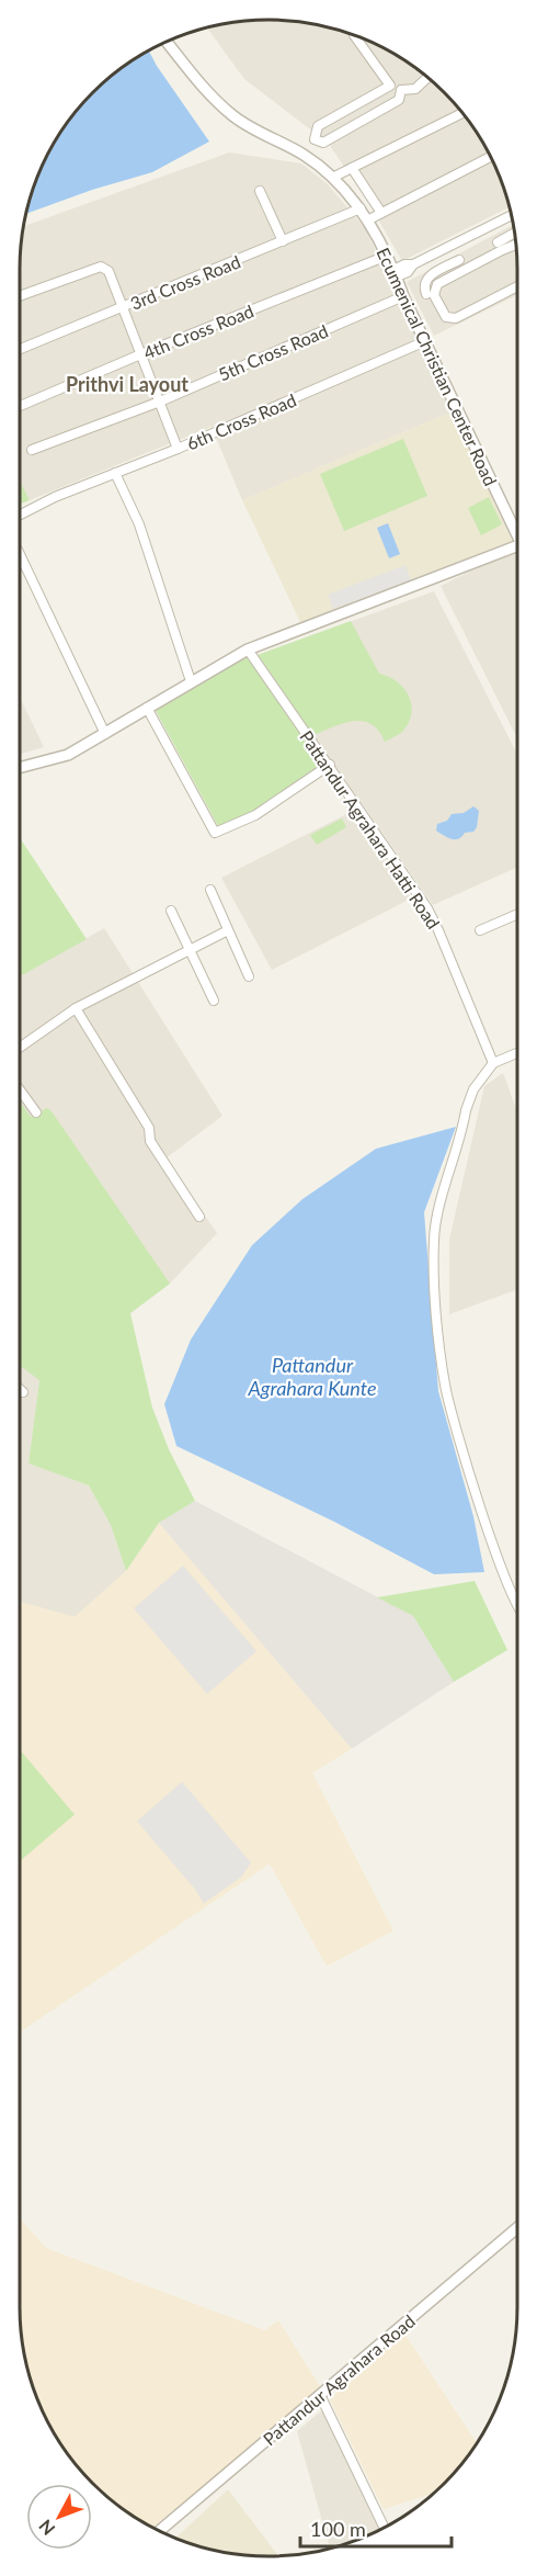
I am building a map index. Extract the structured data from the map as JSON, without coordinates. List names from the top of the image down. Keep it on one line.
{"streets":{"street":["3rd Cross Road","4th Cross Road","5th Cross Road","Ecumenical Christian Center Road","6th Cross Road","Pattandur Agrahara Hatti Road","Pattandur Agrahara Road"]},"crossings":[["3rd Cross Road","Ecumenical Christian Center Road"],["4th Cross Road","Ecumenical Christian Center Road"],["5th Cross Road","Ecumenical Christian Center Road"],["Ecumenical Christian Center Road","6th Cross Road"]],"districts":["Prithvi Layout"],"water":["Pattandur Agrahara Kunte"],"scale_bar":"100 m","north":"bottom left"}
